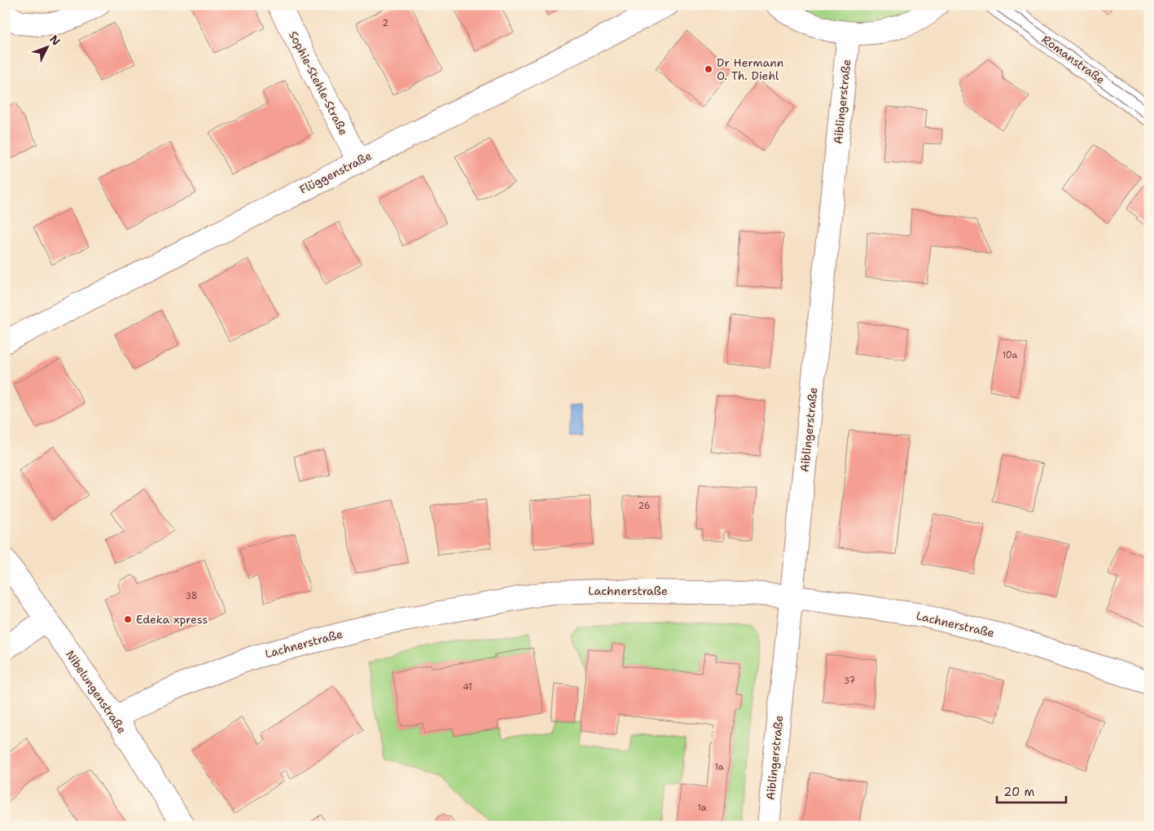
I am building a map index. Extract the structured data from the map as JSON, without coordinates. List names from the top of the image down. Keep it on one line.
{"streets":{"street":["Romanstraße","Sophie-Stehle-Straße","Aiblingerstraße","Flüggenstraße","Lachnerstraße","Nibelungenstraße"]},"crossings":[["Sophie-Stehle-Straße","Flüggenstraße"],["Aiblingerstraße","Lachnerstraße"],["Lachnerstraße","Nibelungenstraße"]],"places":["Dr Hermann O. Th. Diehl","Edeka xpress"],"house_numbers":["2","10a","26","38","37","41","1a","1a"],"scale_bar":"20 m","north":"top right"}
